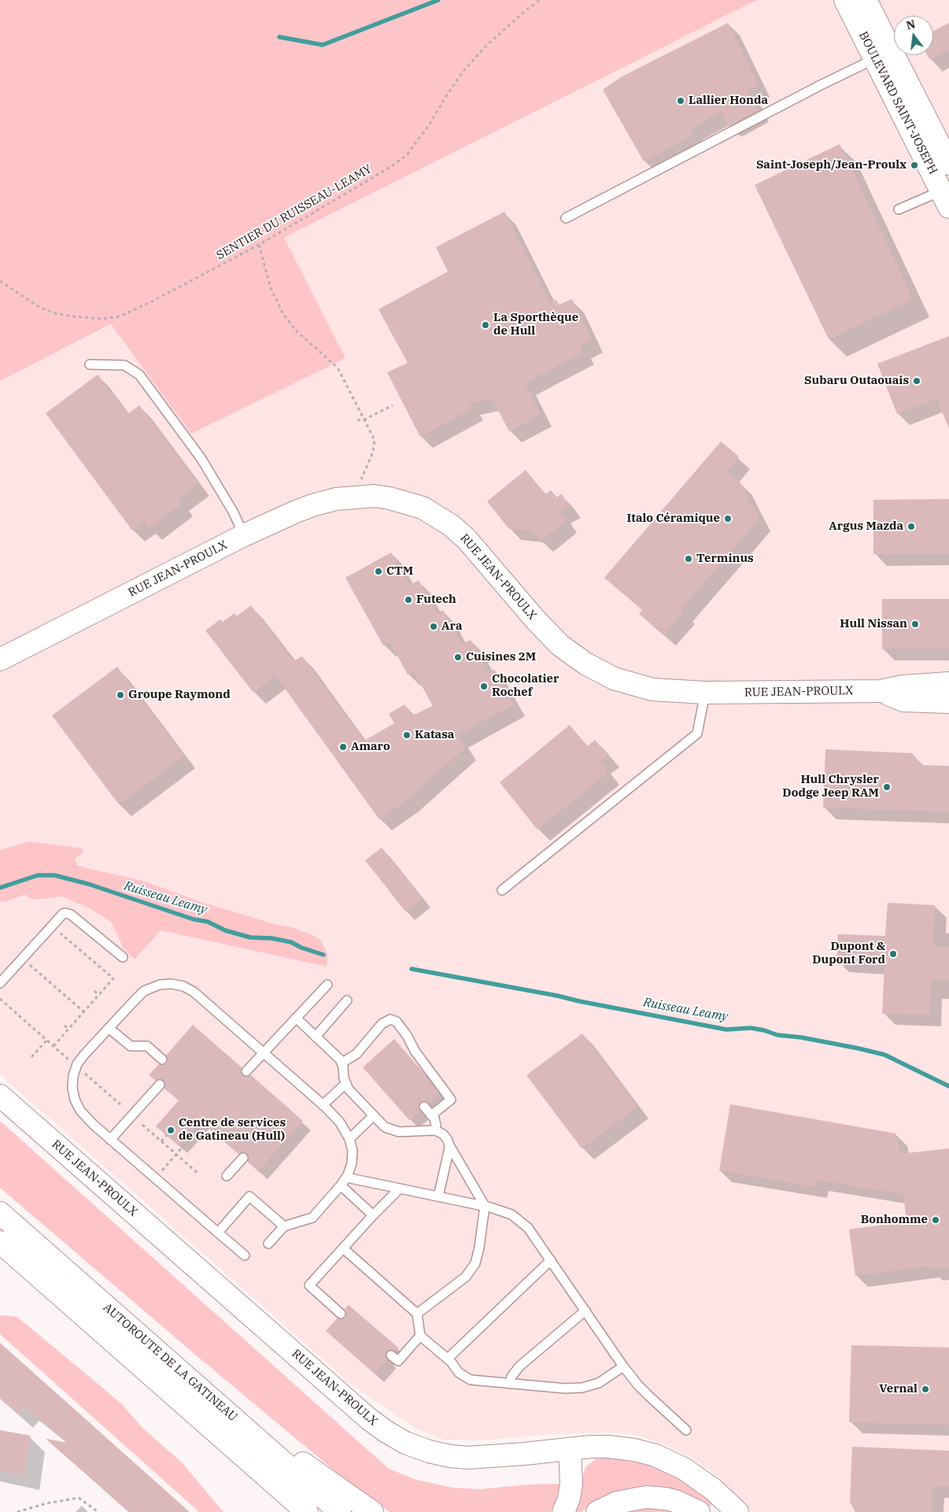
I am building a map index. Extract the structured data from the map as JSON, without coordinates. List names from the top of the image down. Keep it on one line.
{"streets":{"main road":["BOULEVARD SAINT-JOSEPH","RUE JEAN-PROULX","AUTOROUTE DE LA GATINEAU"],"path":["SENTIER DU RUISSEAU-LEAMY"]},"water":["Ruisseau Leamy"],"places":["Lallier Honda","Saint-Joseph/Jean-Proulx","La Sporthèque de Hull","Subaru Outaouais","Italo Céramique","Argus Mazda","Terminus","CTM","Futech","Hull Nissan","Ara","Cuisines 2M","Chocolatier Rochef","Groupe Raymond","Katasa","Amaro","Hull Chrysler Dodge Jeep RAM","Dupont & Dupont Ford","Centre de services de Gatineau (Hull)","Bonhomme","Vernal"],"north":"top"}
